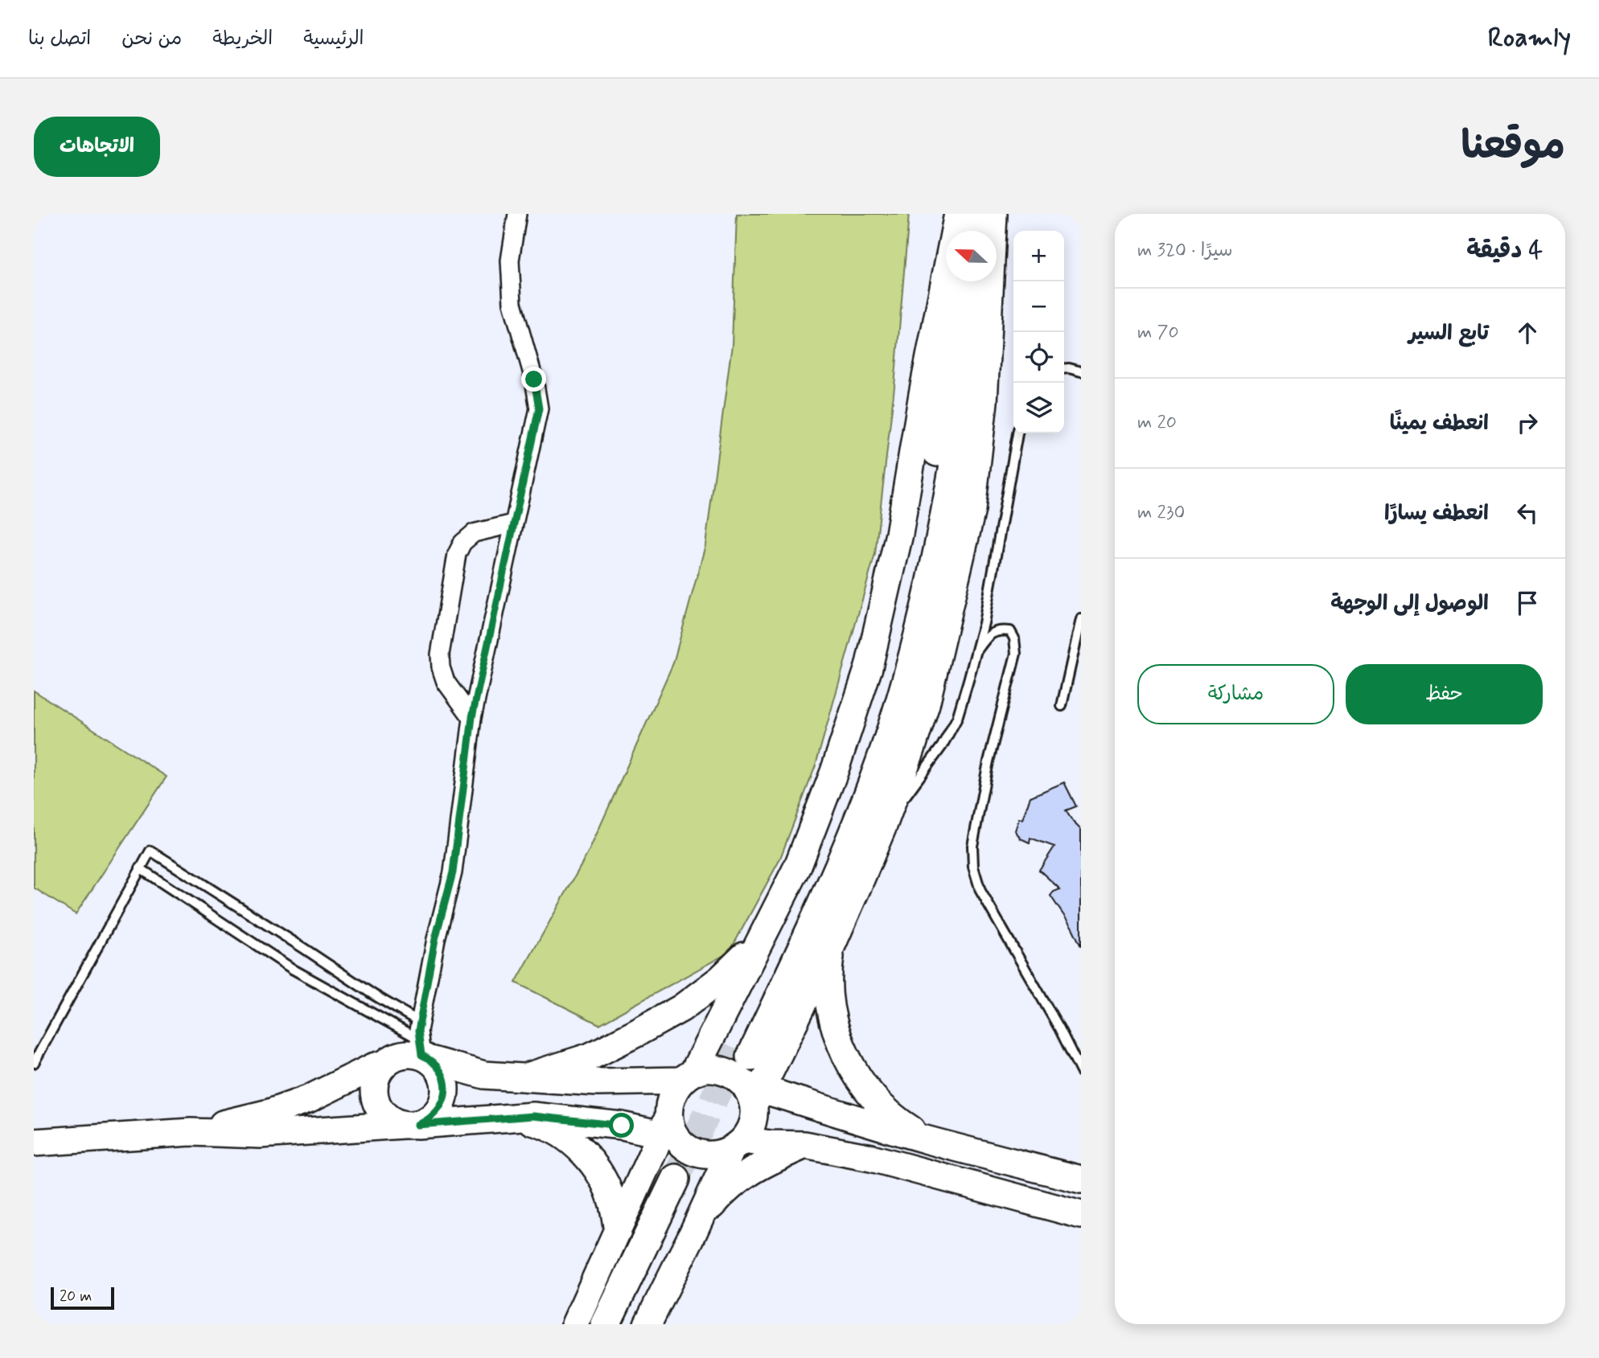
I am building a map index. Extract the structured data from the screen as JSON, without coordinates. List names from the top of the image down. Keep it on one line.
{"scale_bar":"20 m","north":"left","page":{"header":"Roamly","nav":["الرئيسية","الخريطة","من نحن","اتصل بنا"],"title":"موقعنا","buttons":["الاتجاهات",["حفظ","مشاركة"]],"heading":["4 دقيقة","سيرًا · 320 m"],"map_buttons":["+","−"],"list":[["تابع السير","70 m"],["انعطف يمينًا","20 m"],["انعطف يسارًا","230 m"],"الوصول إلى الوجهة"],"scale":"20 m"}}
